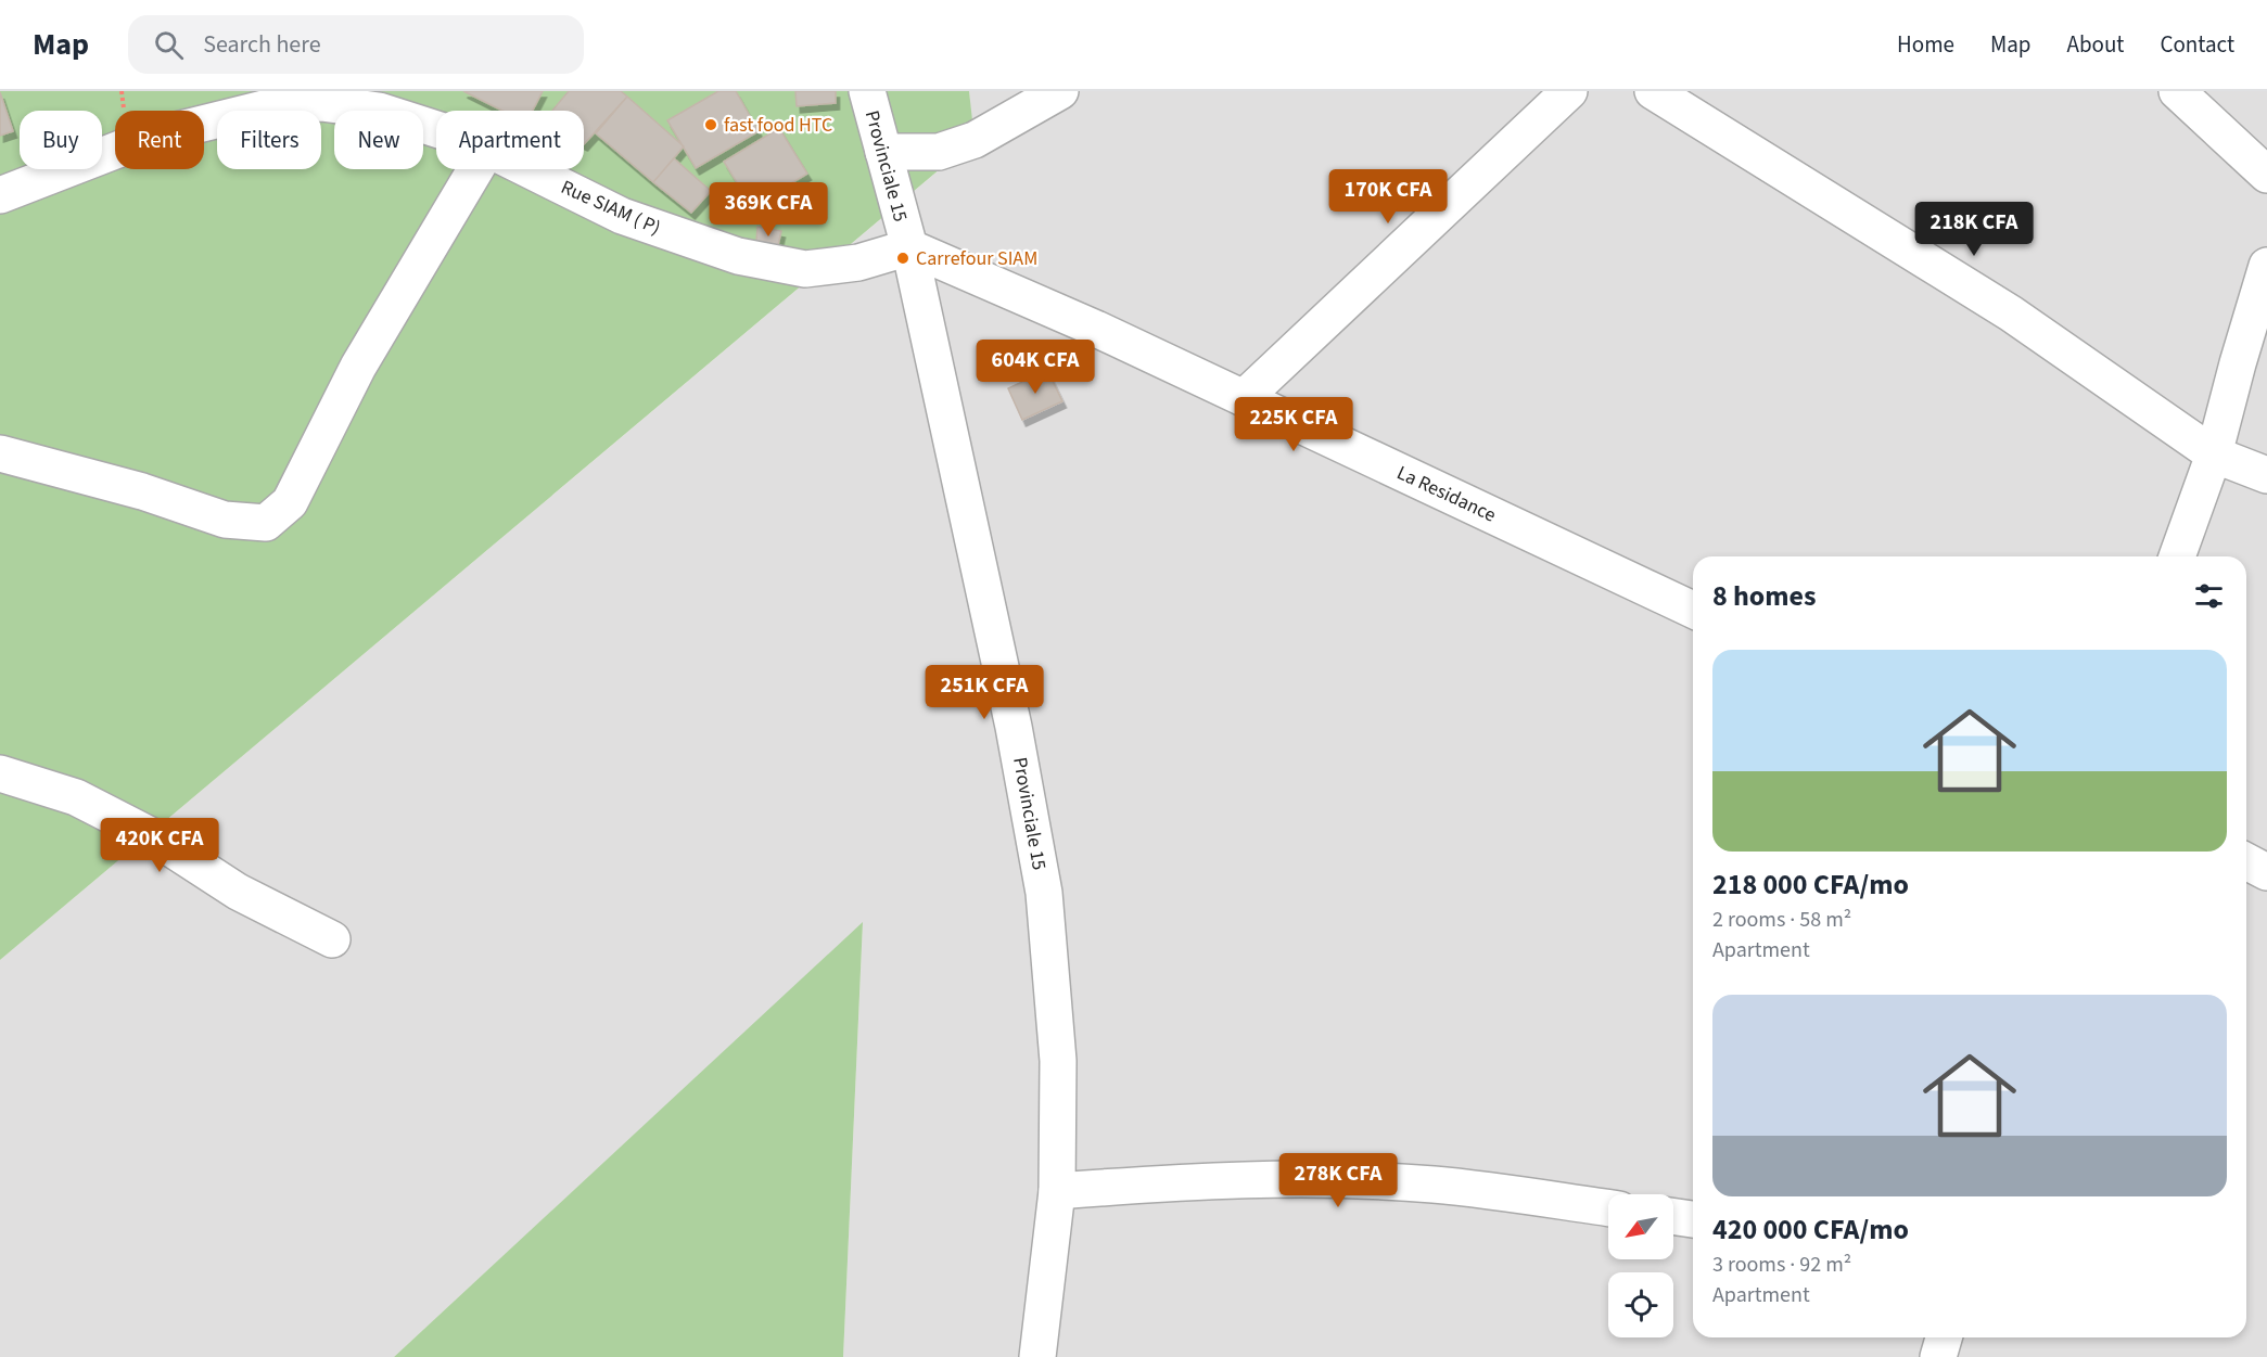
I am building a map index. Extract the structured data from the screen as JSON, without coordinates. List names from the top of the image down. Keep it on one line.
{"streets":{"street":["Provinciale 15","Rue SIAM ( P)","La Residance"]},"crossings":[["Provinciale 15","Rue SIAM ( P)"],["Provinciale 15","La Residance"],["Rue SIAM ( P)","La Residance"]],"places":["fast food HTC","Carrefour SIAM"],"north":"bottom left","page":{"header":"Map","search":"Search here","nav":["Home","Map","About","Contact"],"chip":["Buy","Rent","Filters","New","Apartment"],"price":["170K CFA","369K CFA","218K CFA","604K CFA","225K CFA","251K CFA","420K CFA","278K CFA"],"heading":"8 homes","list":[{"name":"218 000 CFA/mo","note":"2 rooms · 58 m² · Apartment"},{"name":"420 000 CFA/mo","note":"3 rooms · 92 m² · Apartment"}]}}
